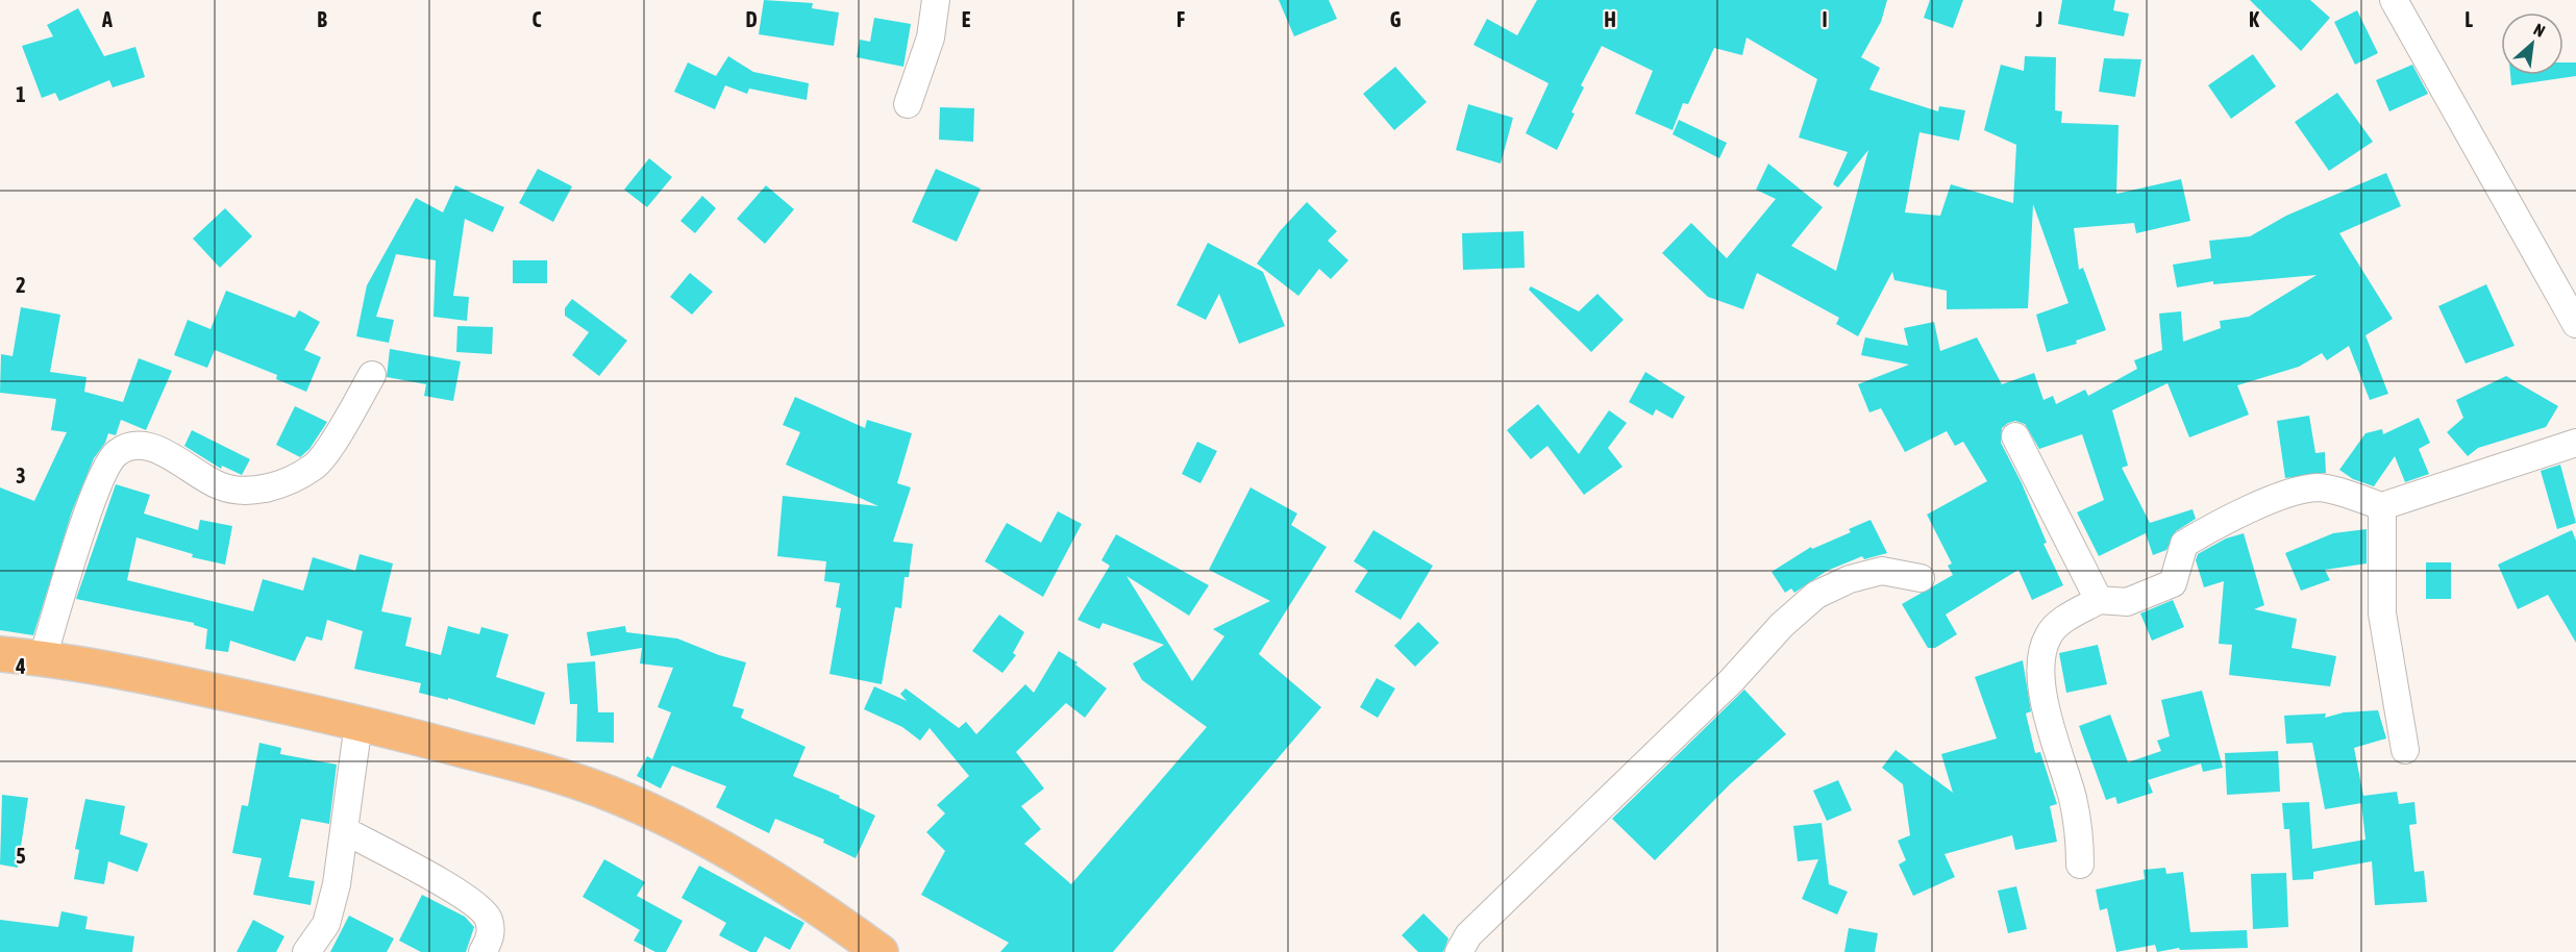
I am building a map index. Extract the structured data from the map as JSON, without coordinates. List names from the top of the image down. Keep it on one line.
{"north":"top right","grid":{"columns":["A","B","C","D","E","F","G","H","I","J","K","L"],"rows":["1","2","3","4","5"]}}
